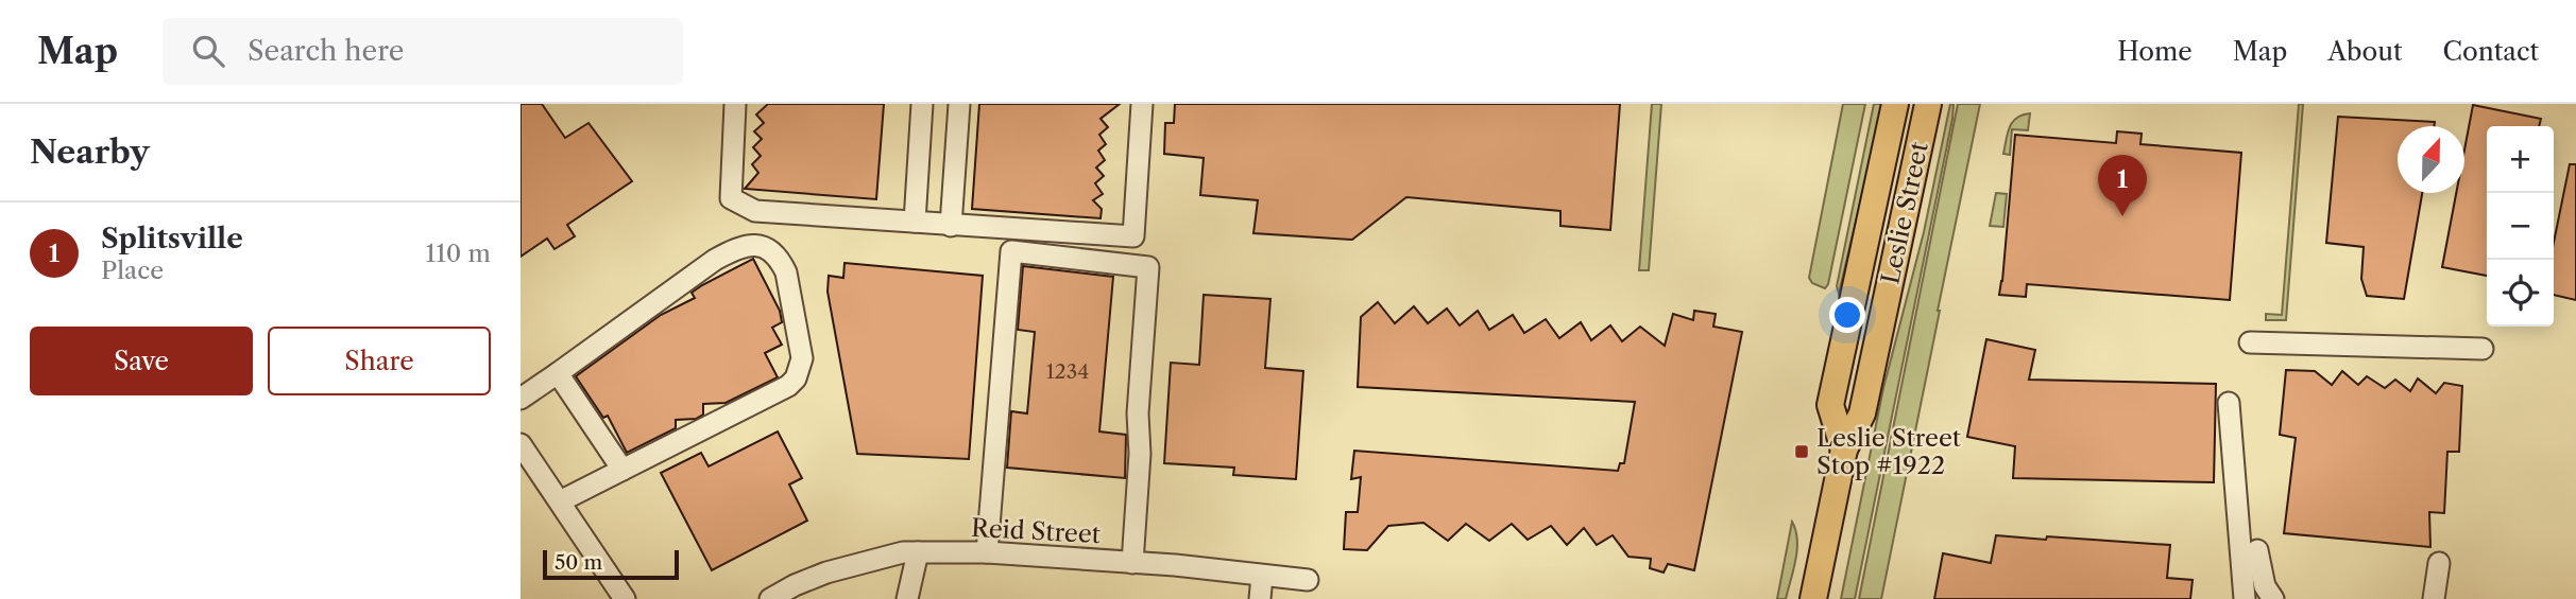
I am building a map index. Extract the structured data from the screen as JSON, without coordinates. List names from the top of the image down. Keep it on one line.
{"streets":{"main road":["Leslie Street"],"street":["Reid Street"]},"places":{"transit":["Leslie Street Stop #1922"]},"house_numbers":["1234"],"scale_bar":"50 m","north":"top","page":{"header":"Map","search":"Search here","nav":["Home","Map","About","Contact"],"heading":"Nearby","map_buttons":["+","−"],"pins":"1","list":[{"mark":"1","name":"Splitsville","note":"Place","value":"110 m"}],"buttons":["Save","Share"],"scale":"50 m"}}
